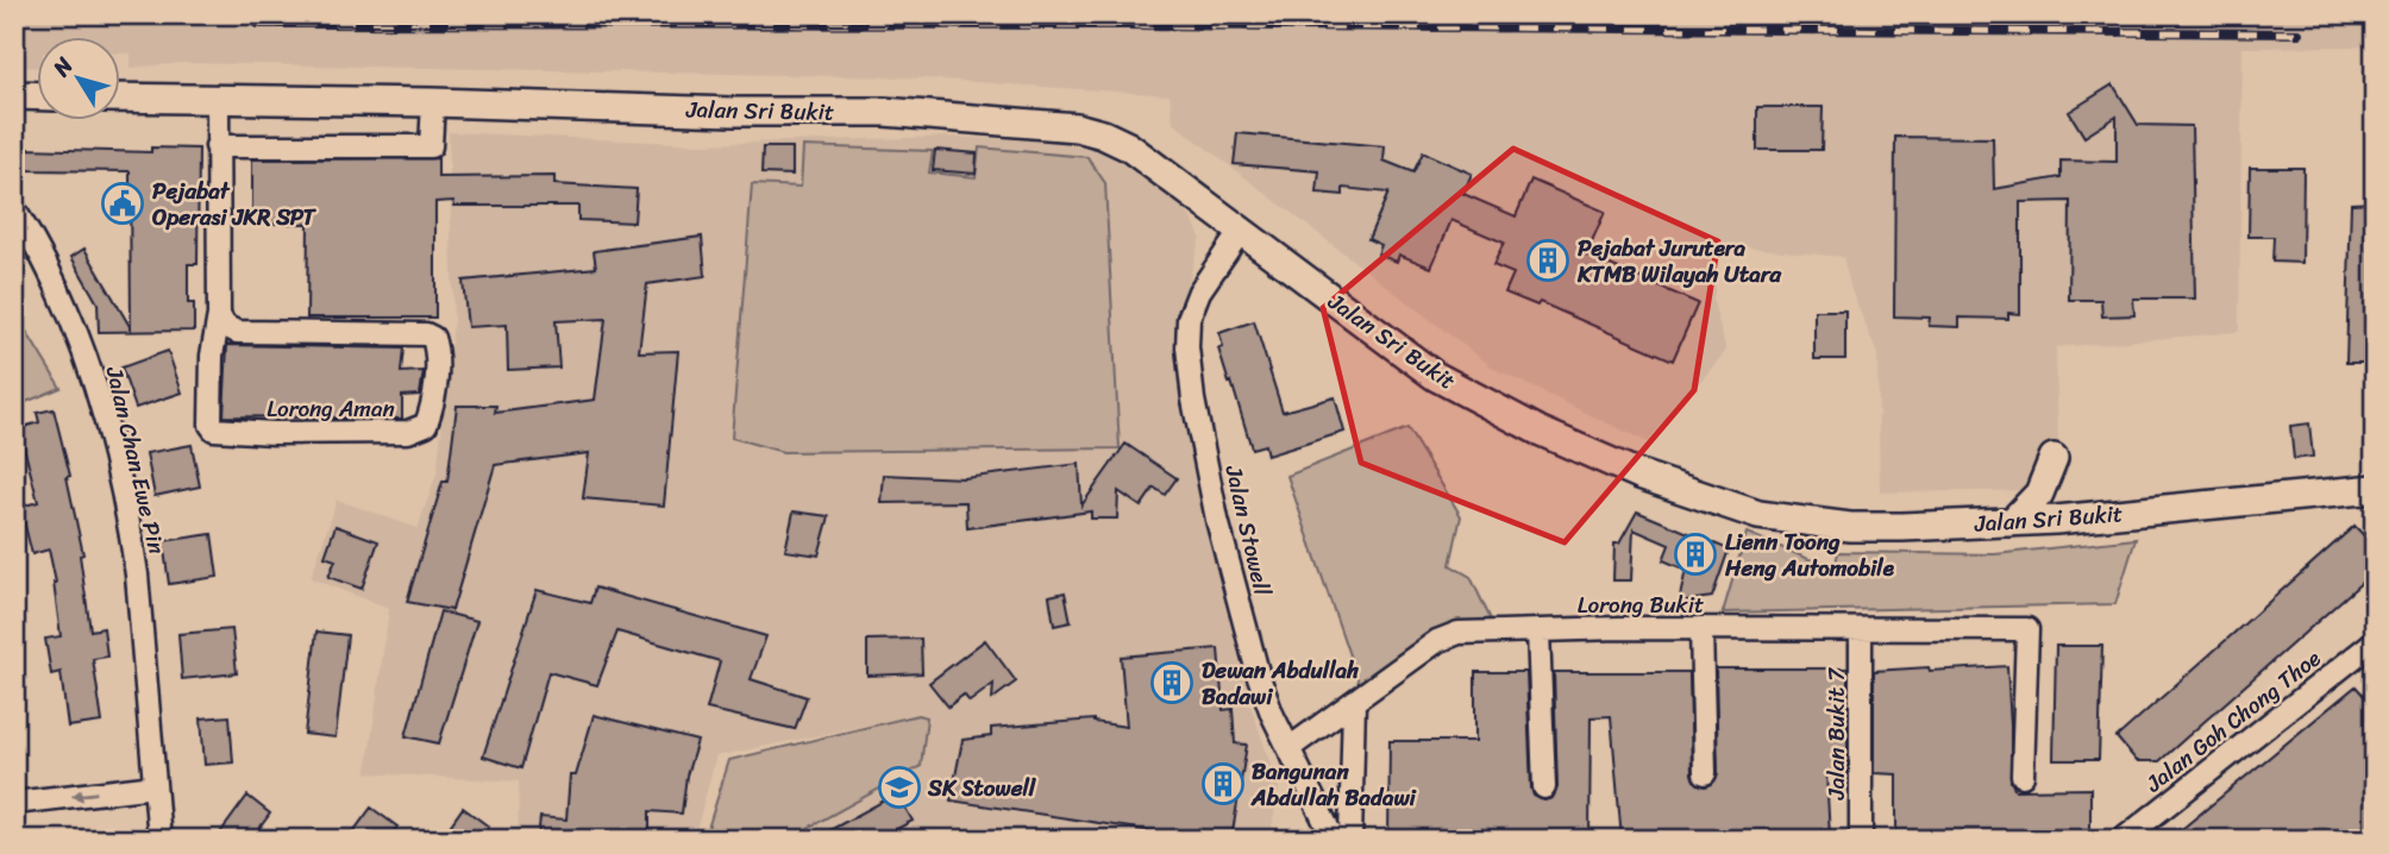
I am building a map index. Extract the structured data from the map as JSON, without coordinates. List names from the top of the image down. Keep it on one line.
{"streets":{"street":["Jalan Sri Bukit","Lorong Aman","Jalan Chan Ewe Pin","Jalan Stowell","Lorong Bukit","Jalan Goh Chong Thoe","Jalan Bukit 7"]},"crossings":[["Jalan Sri Bukit","Jalan Stowell"],["Jalan Stowell","Lorong Bukit"],["Lorong Bukit","Jalan Bukit 7"]],"places":{"public building":["Pejabat Operasi JKR SPT"],"building":["Pejabat Jurutera KTMB Wilayah Utara","Lienn Toong Heng Automobile","Dewan Abdullah Badawi","Bangunan Abdullah Badawi"],"school or university":["SK Stowell"]},"north":"top left"}
